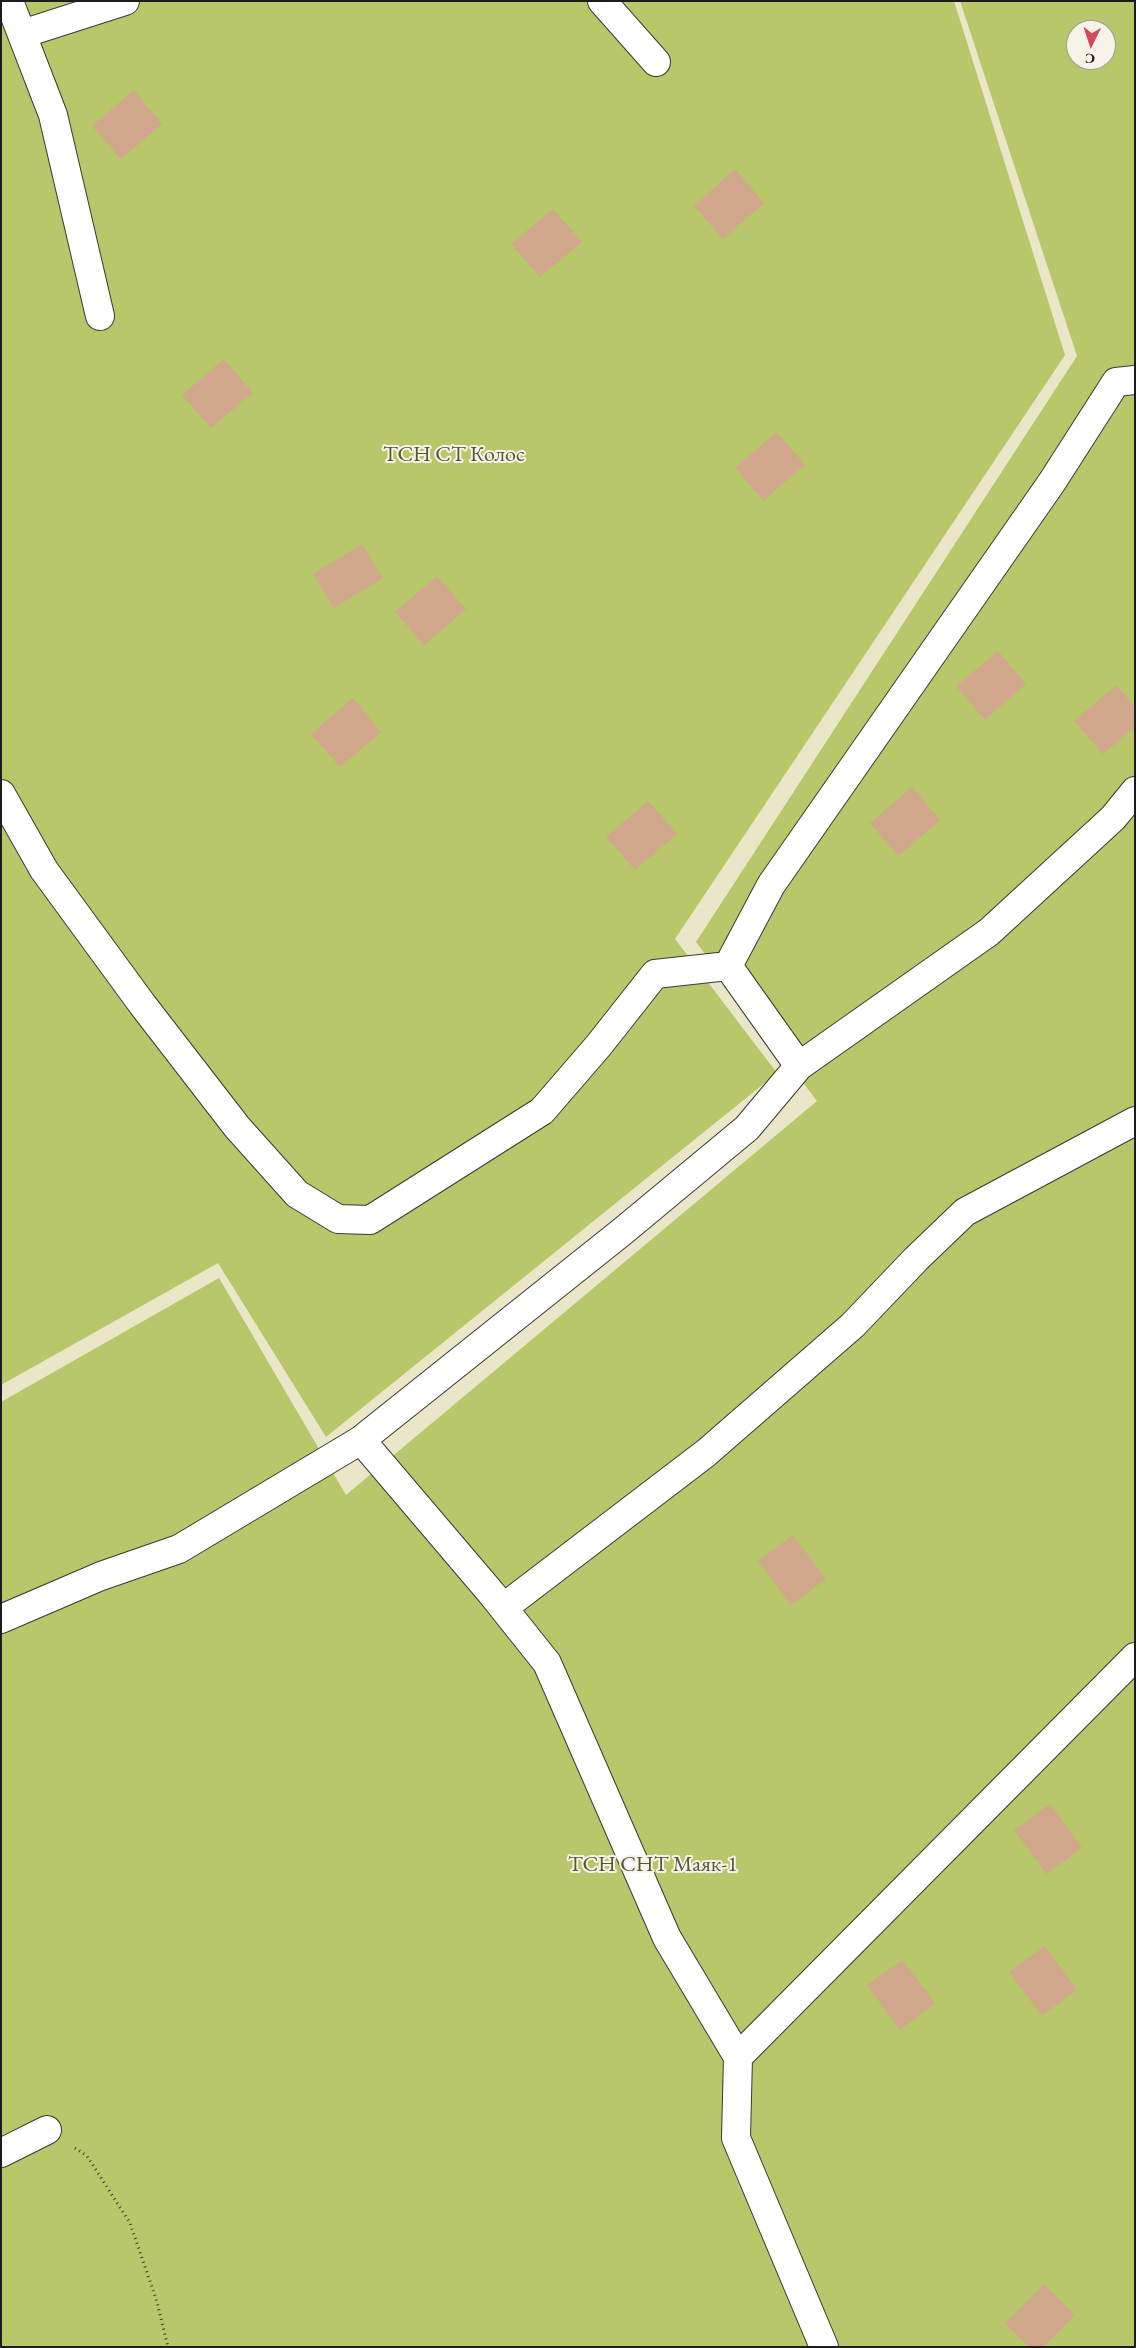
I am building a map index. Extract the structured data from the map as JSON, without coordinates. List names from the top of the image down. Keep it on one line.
{"parks":["ТСН СТ Колос","ТСН СНТ Маяк-1"],"north":"bottom"}
